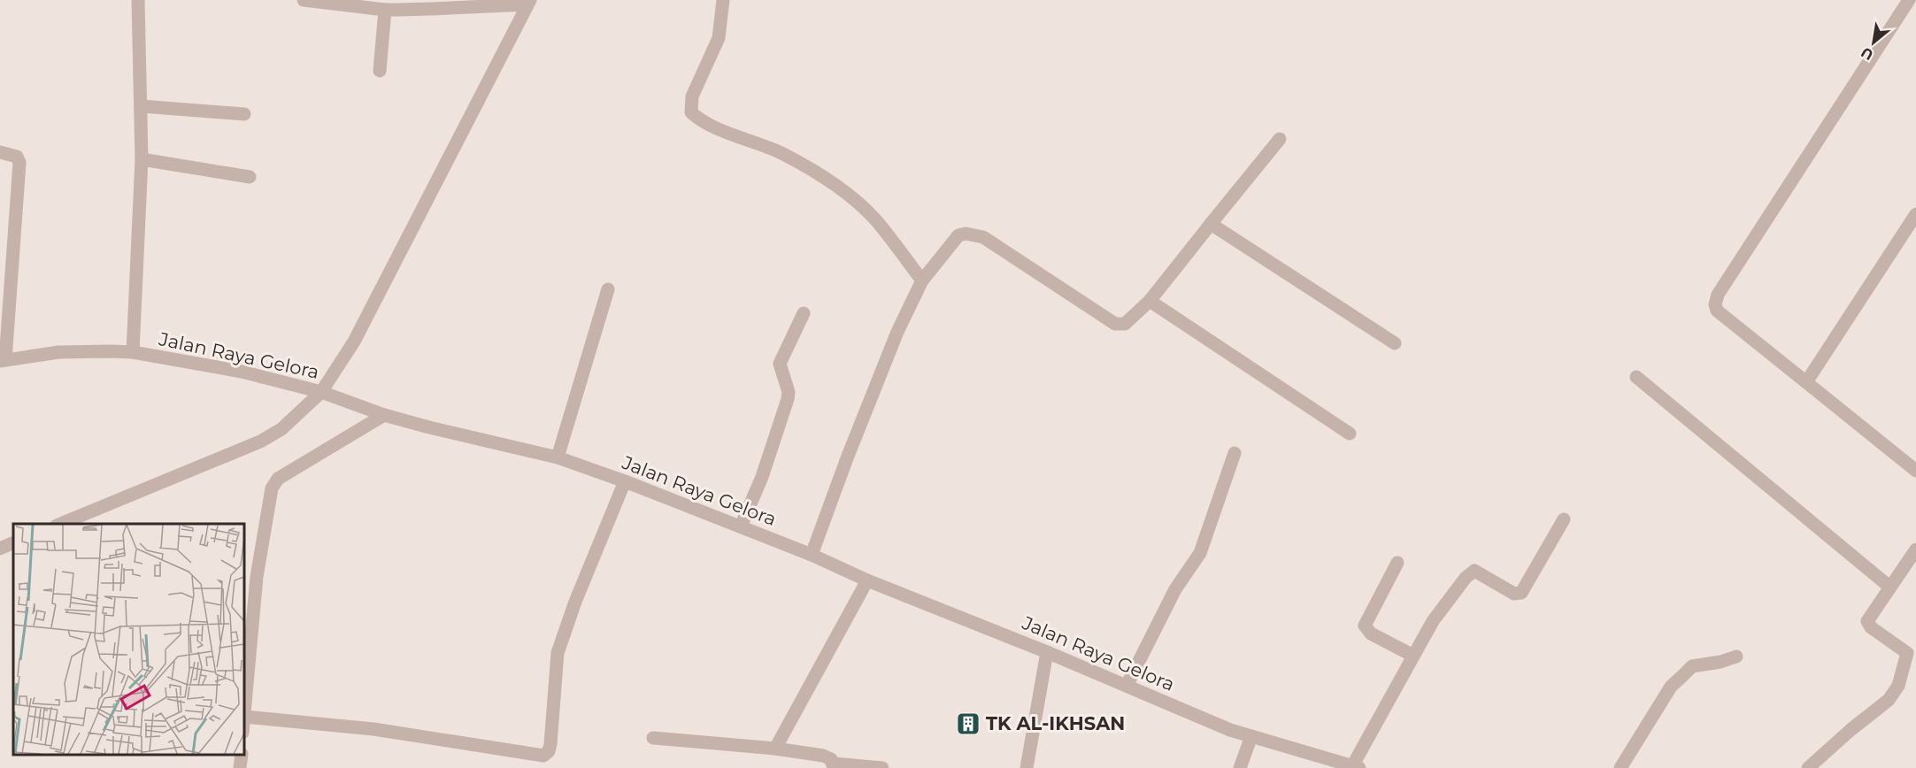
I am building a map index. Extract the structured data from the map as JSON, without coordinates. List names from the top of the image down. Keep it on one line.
{"streets":{"street":["Jalan Raya Gelora"]},"places":{"building":["TK AL-IKHSAN"]},"north":"bottom left"}
